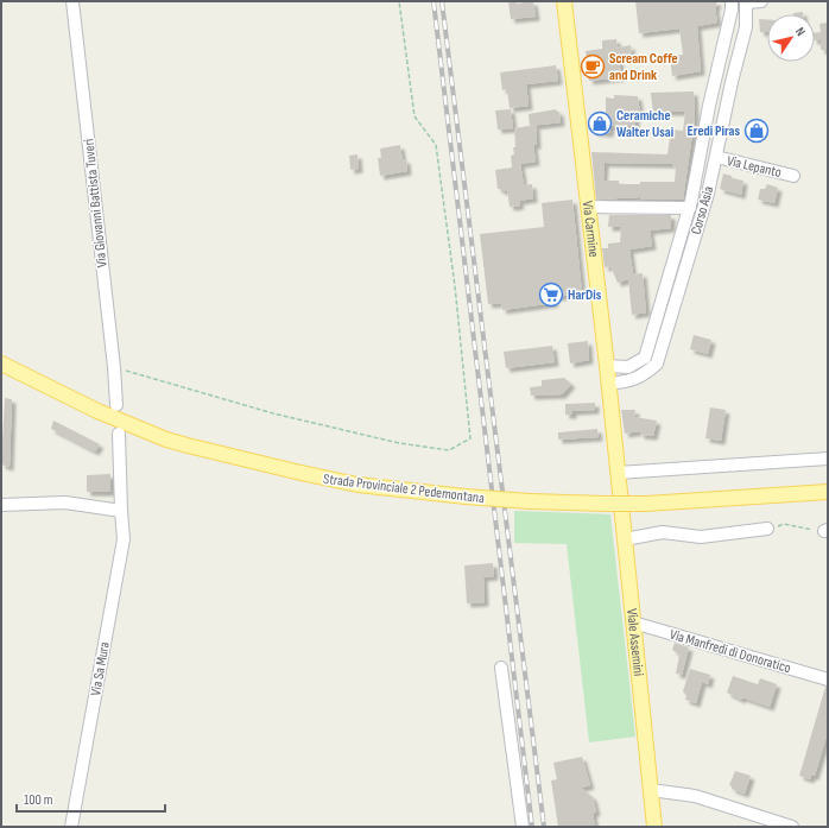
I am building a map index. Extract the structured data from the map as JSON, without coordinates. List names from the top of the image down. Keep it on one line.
{"streets":{"main road":["Via Carmine","Strada Provinciale 2 Pedemontana","Viale Assemini"],"street":["Via Lepanto","Via Giovanni Battista Tuveri","Corso Asia","Via Manfredi di Donoratico","Via Sa Mura"]},"crossings":[["Via Lepanto","Corso Asia"],["Corso Asia","Via Carmine"],["Via Carmine","Viale Assemini"],["Viale Assemini","Via Manfredi di Donoratico"]],"places":{"cafe":["Scream Coffe and Drink"],"shop":["Ceramiche Walter Usai","Eredi Piras"],"supermarket":["HarDis"]},"scale_bar":"100 m","north":"top right"}
